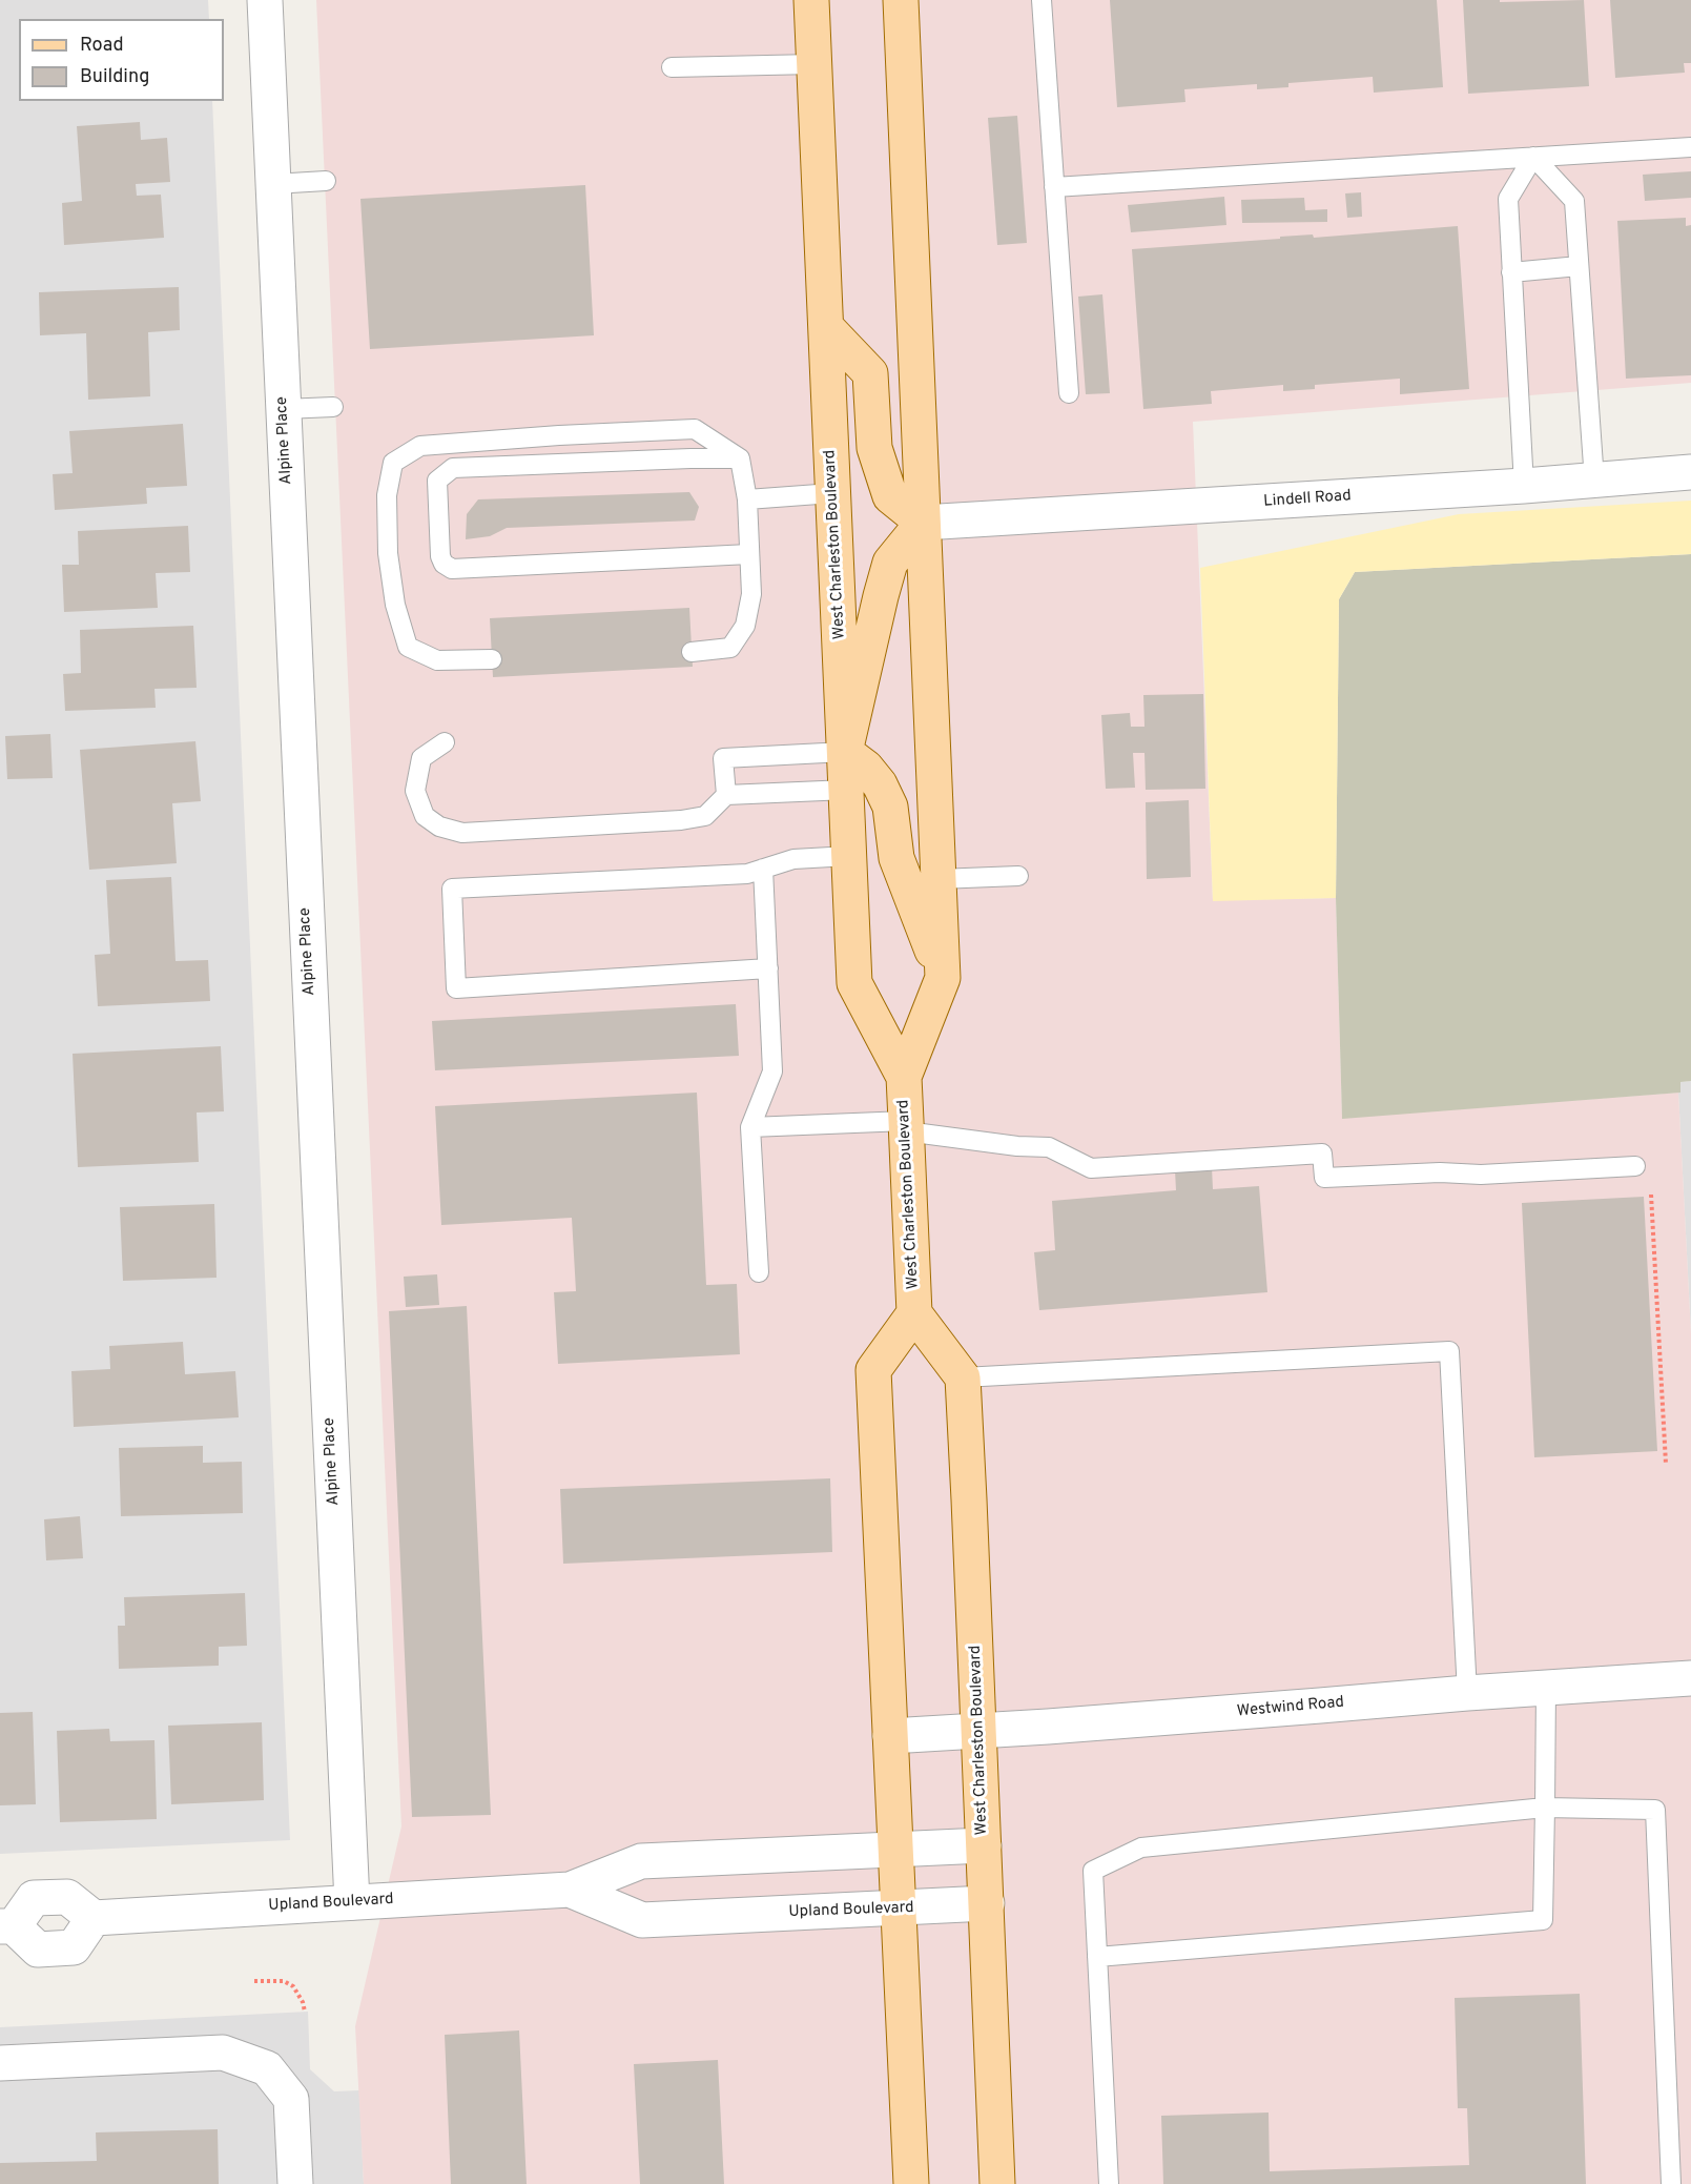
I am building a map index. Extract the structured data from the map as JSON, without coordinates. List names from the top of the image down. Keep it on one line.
{"streets":{"main road":["West Charleston Boulevard"],"street":["Alpine Place","Lindell Road","Westwind Road","Upland Boulevard"]},"crossings":[["Alpine Place","Upland Boulevard"],["Lindell Road","West Charleston Boulevard"],["West Charleston Boulevard","Westwind Road"],["West Charleston Boulevard","Upland Boulevard"]],"legend":["Road","Building"]}
